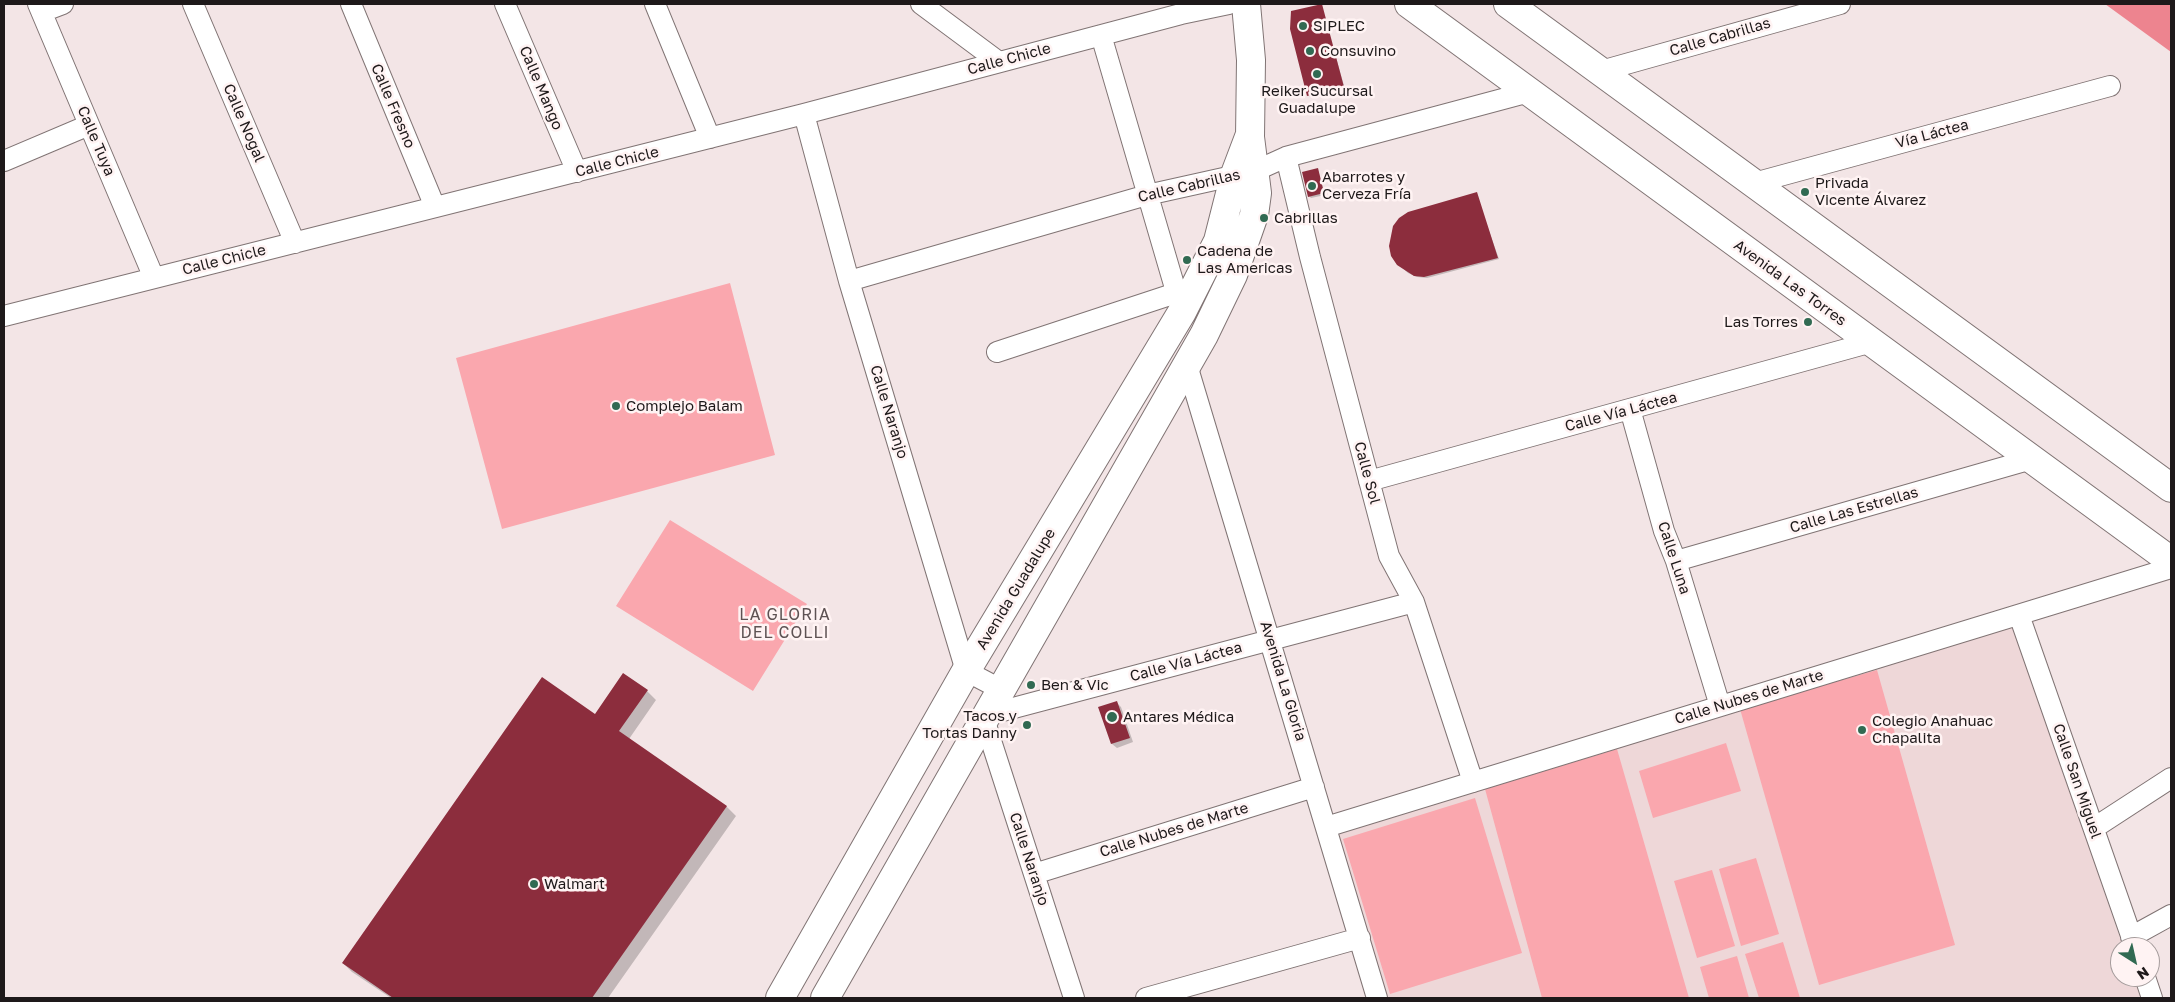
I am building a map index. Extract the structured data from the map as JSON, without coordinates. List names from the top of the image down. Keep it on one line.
{"streets":{"main road":["Avenida Las Torres","Avenida Guadalupe"],"street":["Calle Cabrillas","Calle Chicle","Calle Mango","Calle Fresno","Calle Nogal","Vía Láctea","Calle Tuya","Calle Naranjo","Calle Vía Láctea","Calle Sol","Calle Las Estrellas","Calle Luna","Avenida La Gloria","Calle Nubes de Marte","Calle San Miguel"]},"crossings":[["Calle Cabrillas","Avenida Las Torres"],["Calle Cabrillas","Calle Naranjo"],["Calle Cabrillas","Calle Sol"],["Calle Cabrillas","Avenida Guadalupe"],["Calle Chicle","Calle Mango"],["Calle Chicle","Calle Fresno"],["Calle Chicle","Calle Nogal"],["Calle Chicle","Calle Tuya"],["Calle Chicle","Calle Naranjo"],["Avenida Las Torres","Calle Vía Láctea"],["Avenida Las Torres","Calle Las Estrellas"],["Calle Naranjo","Calle Vía Láctea"],["Calle Naranjo","Avenida Guadalupe"],["Calle Naranjo","Calle Nubes de Marte"],["Calle Vía Láctea","Calle Sol"],["Calle Vía Láctea","Calle Luna"],["Calle Vía Láctea","Avenida La Gloria"],["Calle Sol","Calle Nubes de Marte"],["Calle Las Estrellas","Calle Luna"],["Calle Luna","Calle Nubes de Marte"],["Avenida La Gloria","Calle Nubes de Marte"],["Calle Nubes de Marte","Calle San Miguel"]],"districts":["LA GLORIA DEL COLLI"],"places":["SIPLEC","Consuvino","Reiker Sucursal Guadalupe","Abarrotes y Cerveza Fría","Privada Vicente Álvarez","Cabrillas","Cadena de Las Americas","Las Torres","Complejo Balam","Ben & Vic","Antares Médica","Tacos y Tortas Danny","Colegio Anahuac Chapalita","Walmart"],"north":"bottom right"}
